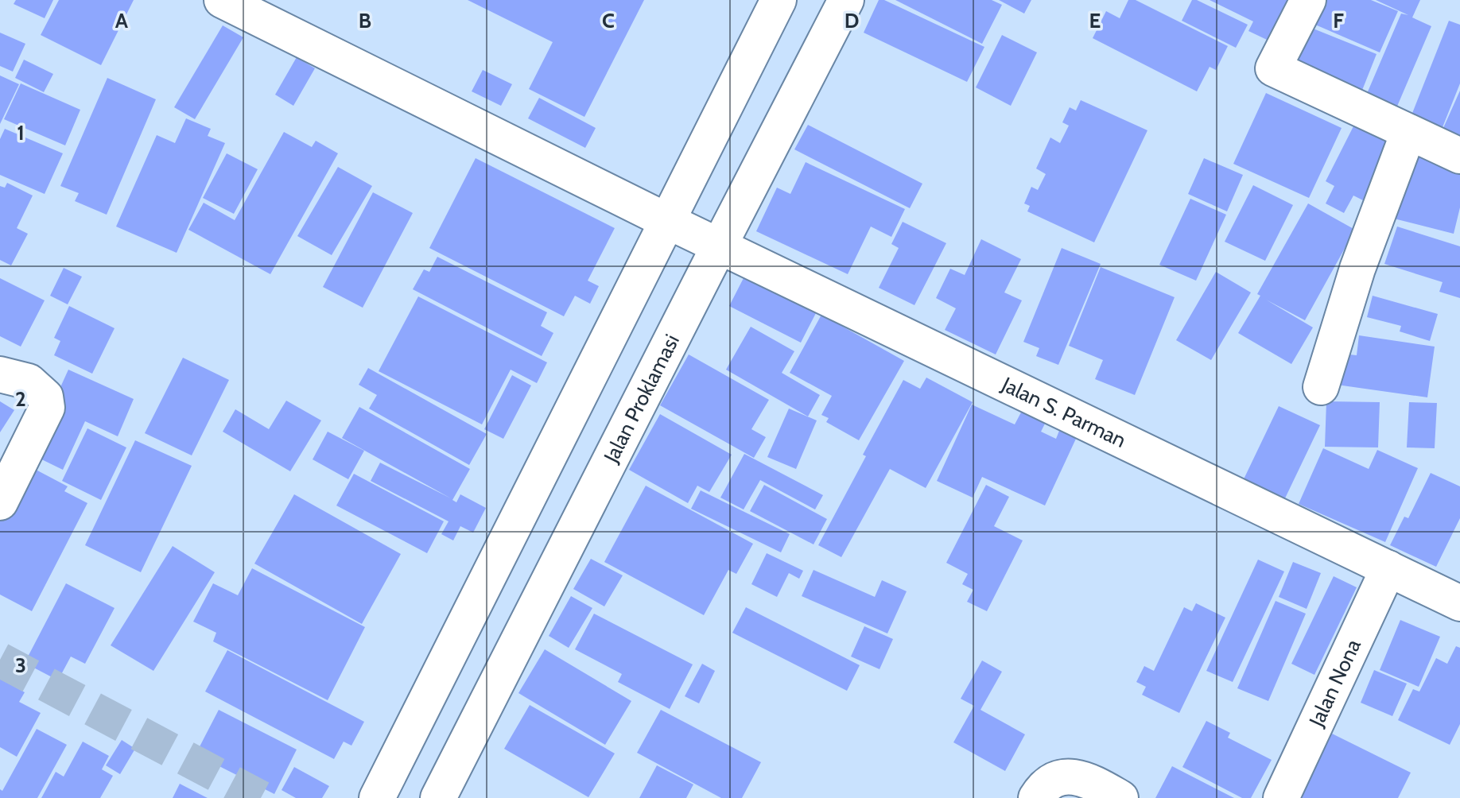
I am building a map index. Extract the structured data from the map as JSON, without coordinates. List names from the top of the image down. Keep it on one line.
{"streets":{"street":["Jalan Proklamasi","Jalan S. Parman","Jalan Nona"]},"crossings":[["Jalan Proklamasi","Jalan S. Parman"],["Jalan S. Parman","Jalan Nona"]],"grid":{"columns":["A","B","C","D","E","F"],"rows":["1","2","3"]}}
